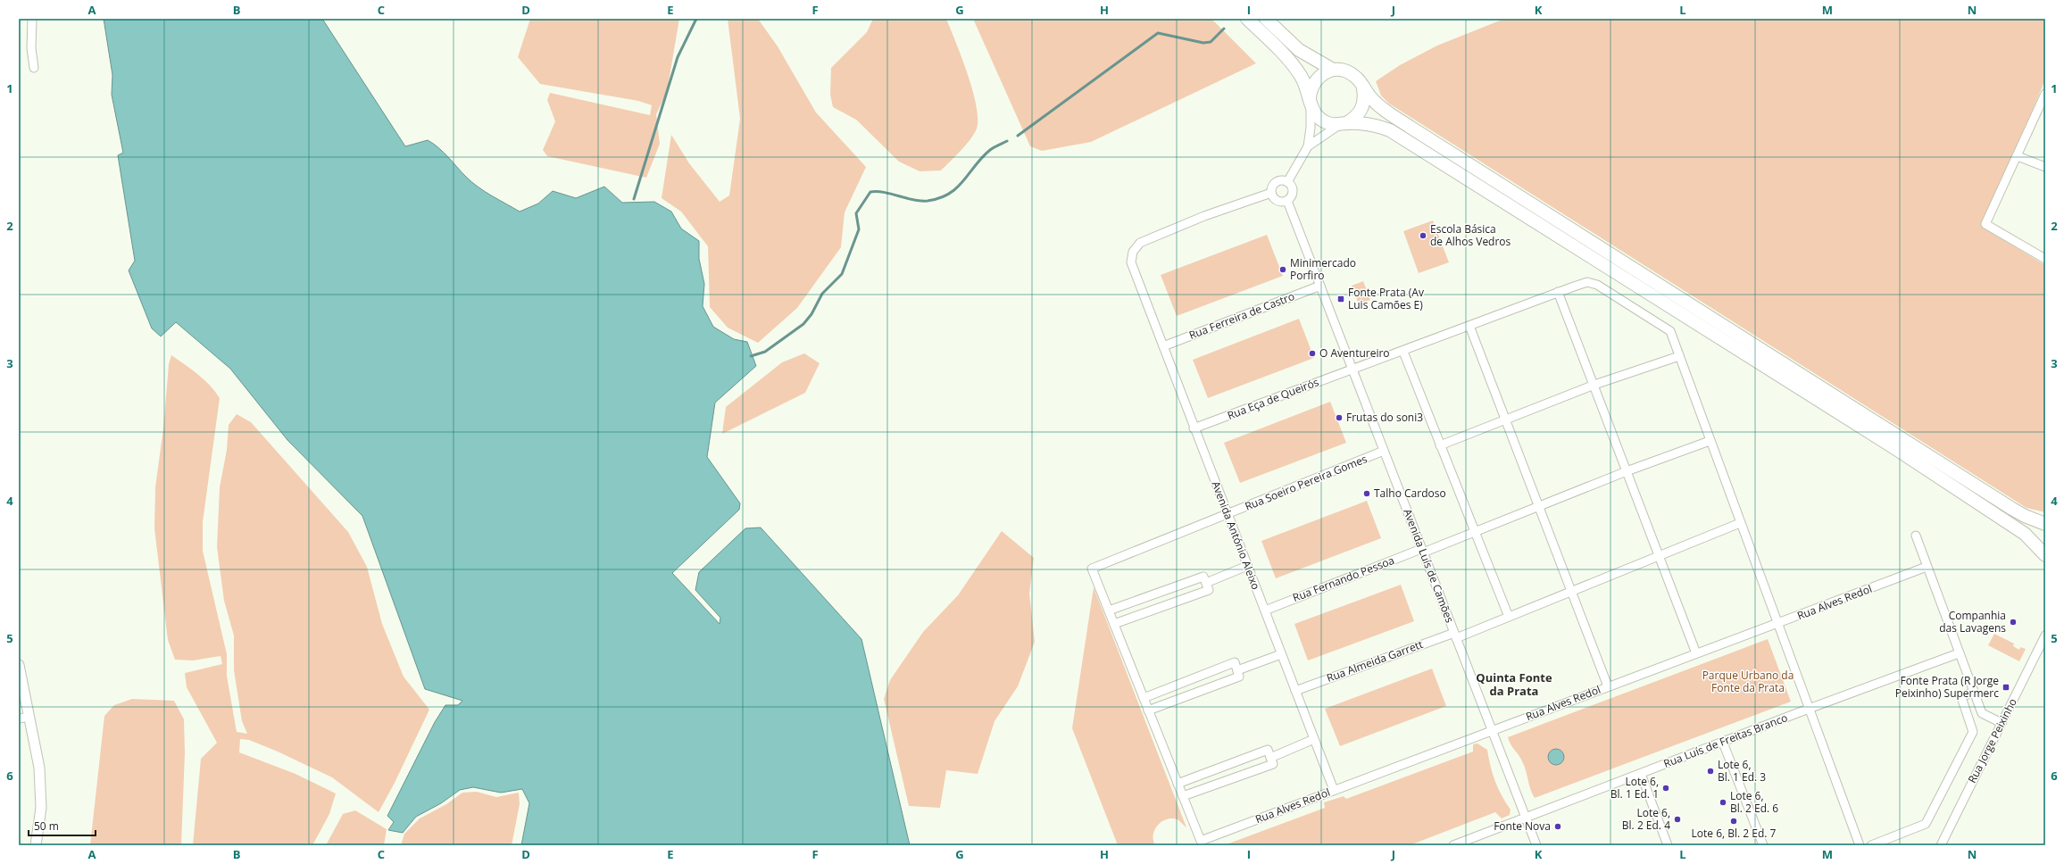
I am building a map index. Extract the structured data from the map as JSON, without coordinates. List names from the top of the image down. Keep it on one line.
{"streets":{"street":["Rua Ferreira de Castro","Rua Eça de Queirós","Rua Soeiro Pereira Gomes","Avenida António Aleixo","Avenida Luís de Camões","Rua Fernando Pessoa","Rua Alves Redol","Rua Almeida Garrett","Rua Luís de Freitas Branco","Rua Jorge Peixinho"]},"crossings":[["Rua Ferreira de Castro","Avenida António Aleixo"],["Rua Ferreira de Castro","Avenida Luís de Camões"],["Rua Eça de Queirós","Avenida António Aleixo"],["Rua Eça de Queirós","Avenida Luís de Camões"],["Rua Eça de Queirós","Rua Fernando Pessoa"],["Rua Eça de Queirós","Rua Alves Redol"],["Rua Eça de Queirós","Rua Almeida Garrett"],["Rua Eça de Queirós","Rua Luís de Freitas Branco"],["Rua Soeiro Pereira Gomes","Avenida António Aleixo"],["Rua Soeiro Pereira Gomes","Avenida Luís de Camões"],["Avenida António Aleixo","Avenida Luís de Camões"],["Avenida António Aleixo","Rua Fernando Pessoa"],["Avenida António Aleixo","Rua Alves Redol"],["Avenida António Aleixo","Rua Almeida Garrett"],["Avenida Luís de Camões","Rua Fernando Pessoa"],["Avenida Luís de Camões","Rua Alves Redol"],["Avenida Luís de Camões","Rua Almeida Garrett"],["Avenida Luís de Camões","Rua Luís de Freitas Branco"]],"districts":["Quinta Fonte da Prata"],"parks":["Parque Urbano da Fonte da Prata"],"places":{"other":["Escola Básica de Alhos Vedros","Minimercado Porfiro","O Aventureiro","Frutas do soni3","Talho Cardoso","Companhia das Lavagens","Lote 6, Bl. 1 Ed. 3","Lote 6, Bl. 1 Ed. 1","Lote 6, Bl. 2 Ed. 6","Lote 6, Bl. 2 Ed. 4","Lote 6, Bl. 2 Ed. 7","Fonte Nova"],"transit":["Fonte Prata (Av Luis Camões E)","Fonte Prata (R Jorge Peixinho) Supermerc"]},"scale_bar":"50 m","grid":{"columns":["A","B","C","D","E","F","G","H","I","J","K","L","M","N"],"rows":["1","2","3","4","5","6"]}}
